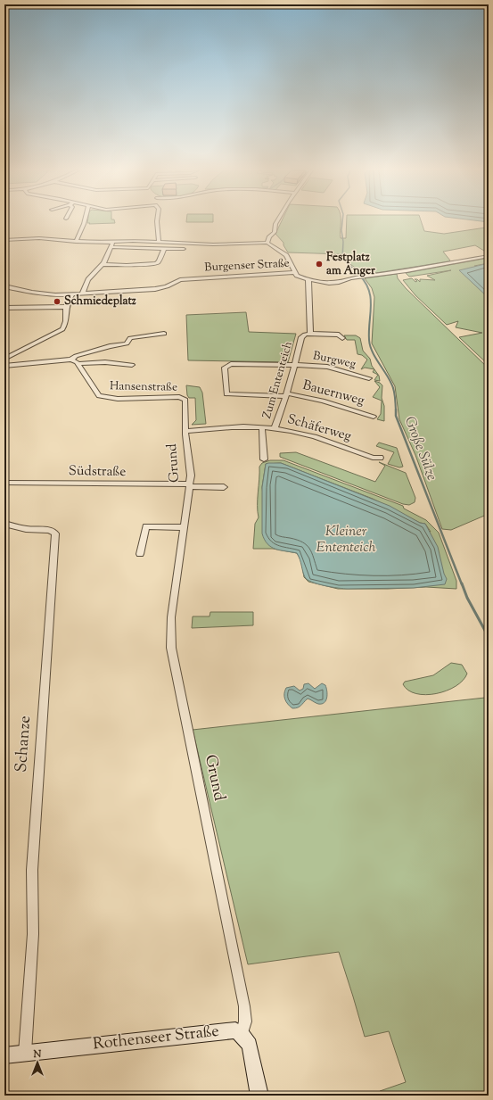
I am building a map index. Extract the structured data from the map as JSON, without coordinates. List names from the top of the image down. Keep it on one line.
{"streets":{"street":["Burgenser Straße","Burgweg","Zum Ententeich","Hansenstraße","Bauernweg","Schäferweg","Grund","Südstraße","Schanze","Rothenseer Straße"]},"crossings":[["Burgenser Straße","Zum Ententeich"],["Burgweg","Zum Ententeich"],["Burgweg","Bauernweg"],["Zum Ententeich","Bauernweg"],["Zum Ententeich","Schäferweg"],["Hansenstraße","Grund"],["Schäferweg","Grund"],["Grund","Südstraße"],["Grund","Rothenseer Straße"],["Schanze","Rothenseer Straße"]],"water":["Große Sülze","Kleiner Ententeich"],"places":["Festplatz am Anger","Schmiedeplatz"],"north":"top"}
